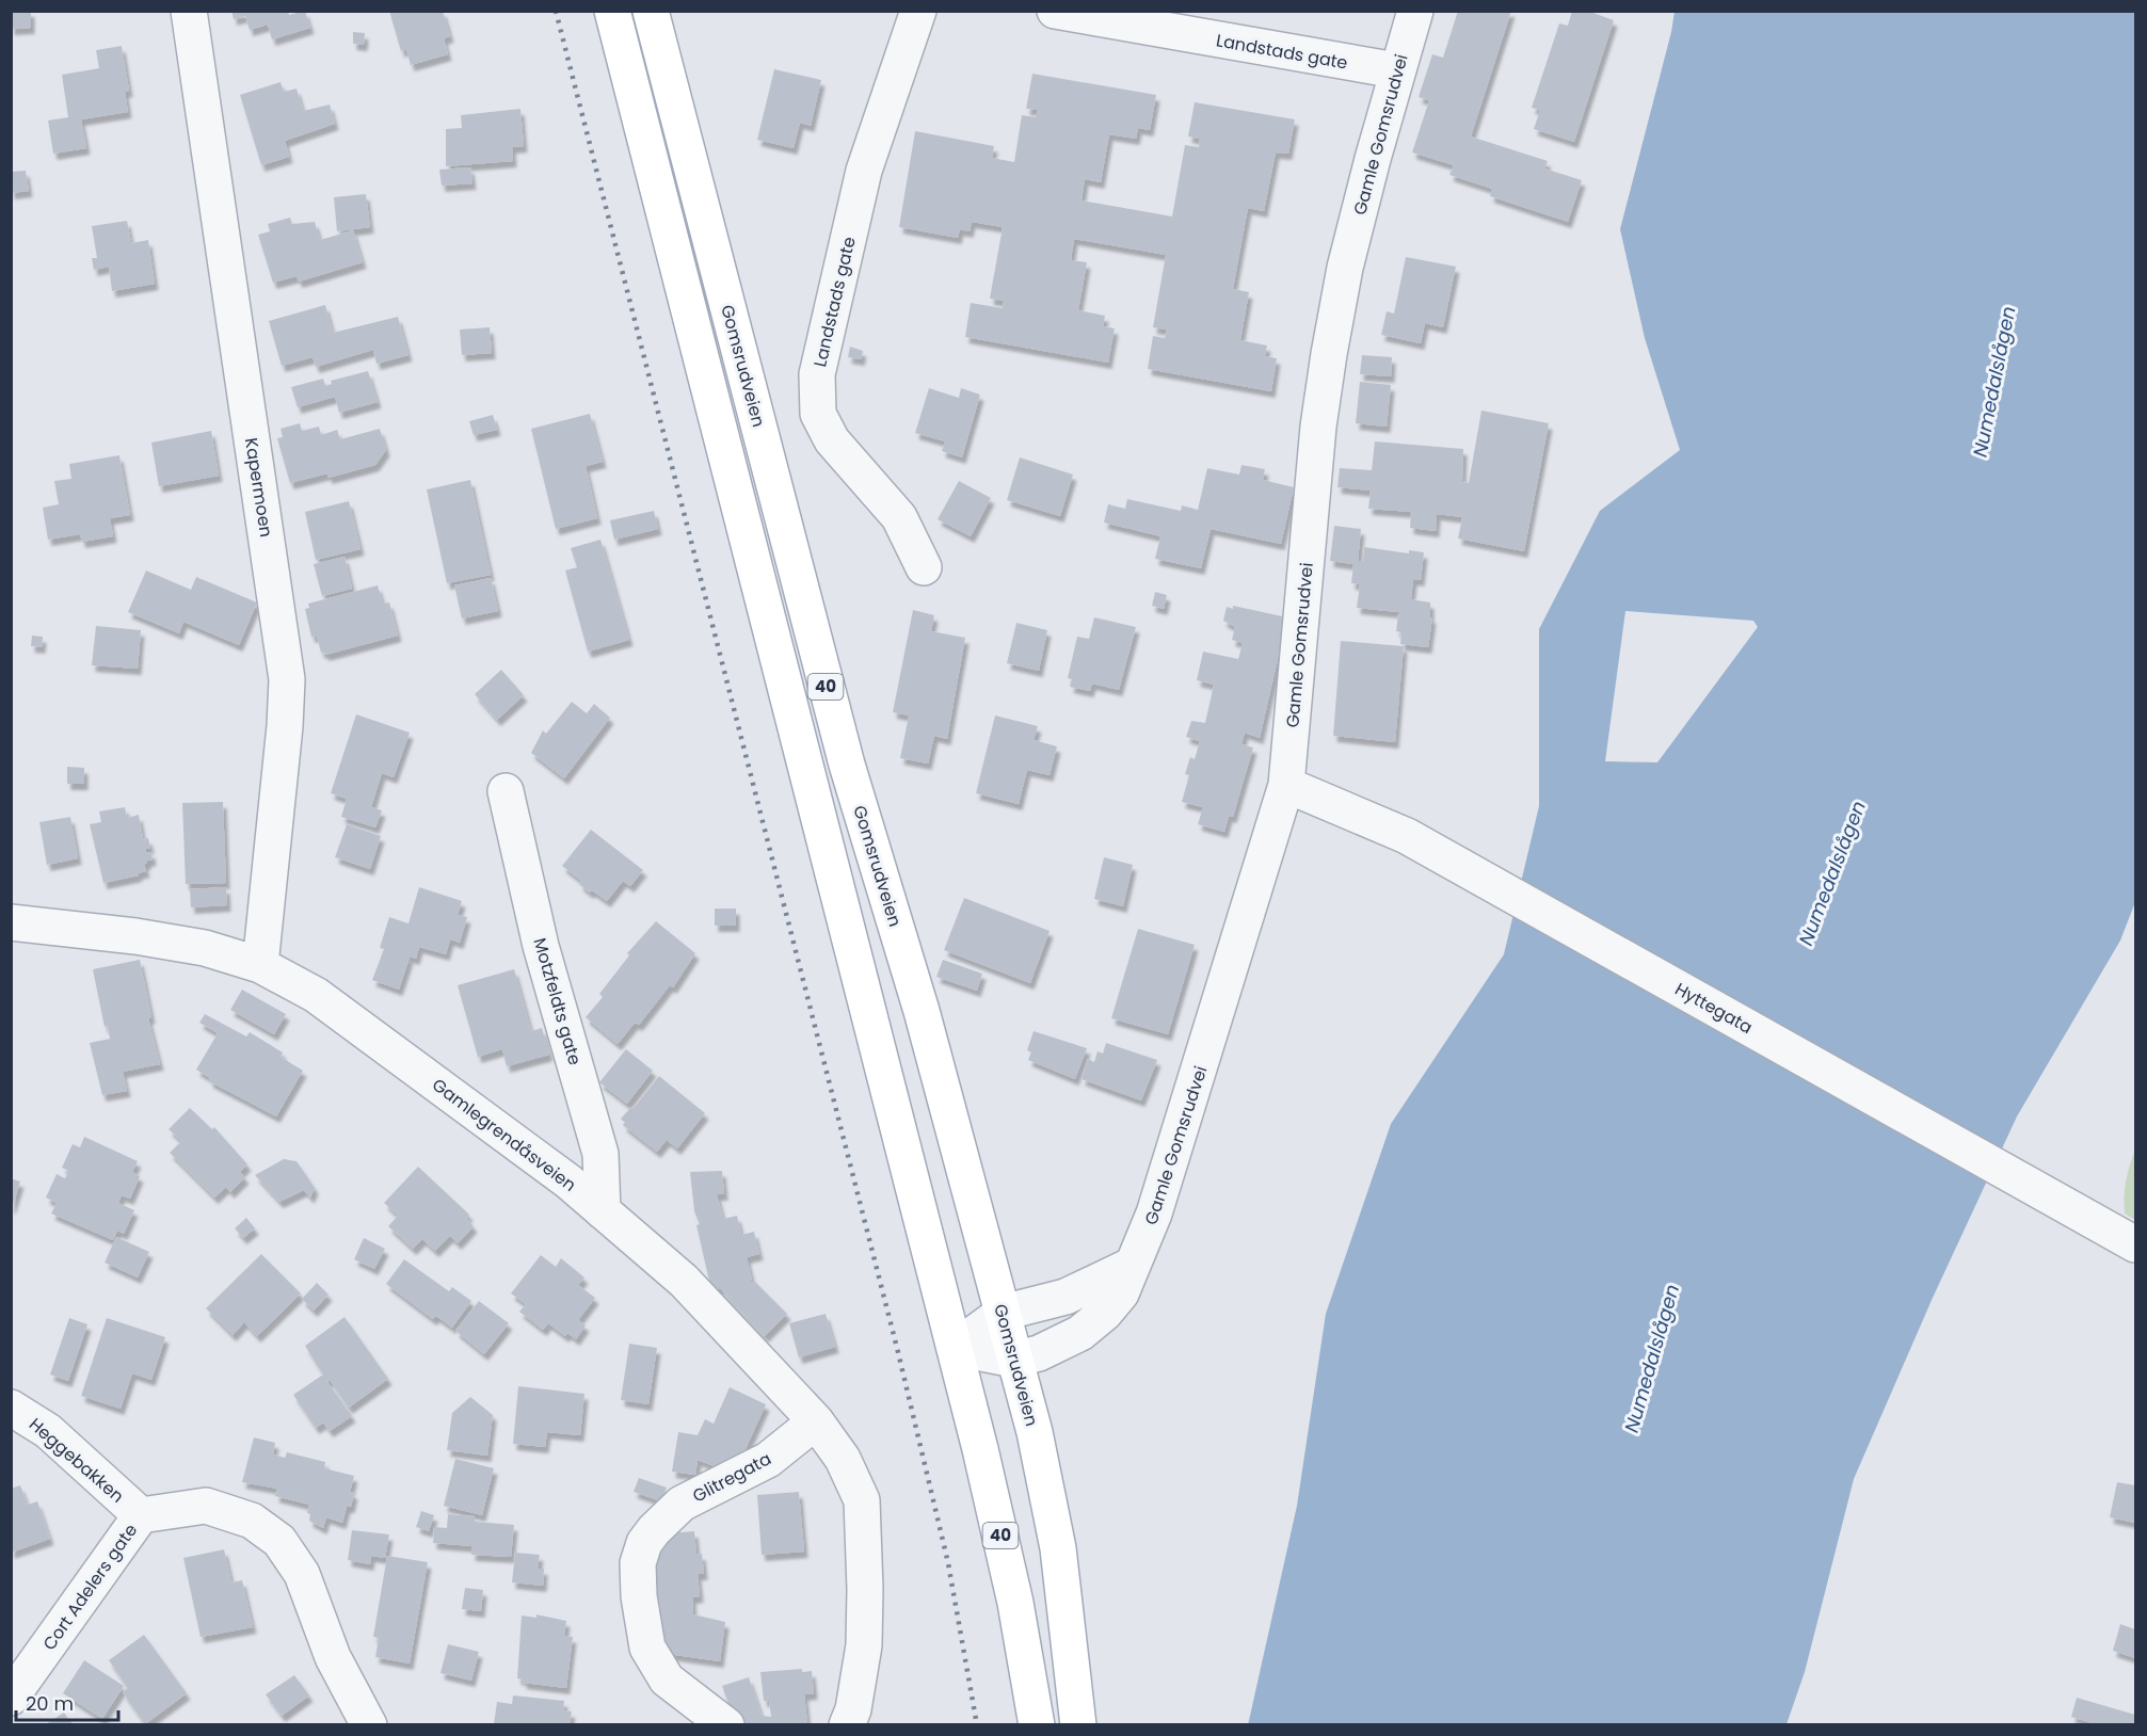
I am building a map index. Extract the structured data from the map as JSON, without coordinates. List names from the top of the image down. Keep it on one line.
{"streets":{"main road":["Gomsrudveien","40"],"street":["Landstads gate","Gamle Gomsrudvei","Kapermoen","Motzfeldts gate","Hyttegata","Gamlegrendåsveien","Heggebakken","Glitregata","Cort Adelers gate"]},"crossings":[["Landstads gate","Gamle Gomsrudvei"],["Gamle Gomsrudvei","Gomsrudveien"],["Gamle Gomsrudvei","40"],["Gamle Gomsrudvei","Hyttegata"],["Kapermoen","Gamlegrendåsveien"],["Motzfeldts gate","Gamlegrendåsveien"],["Gamlegrendåsveien","Glitregata"],["Heggebakken","Cort Adelers gate"]],"water":["Numedalslågen"],"scale_bar":"20 m"}
